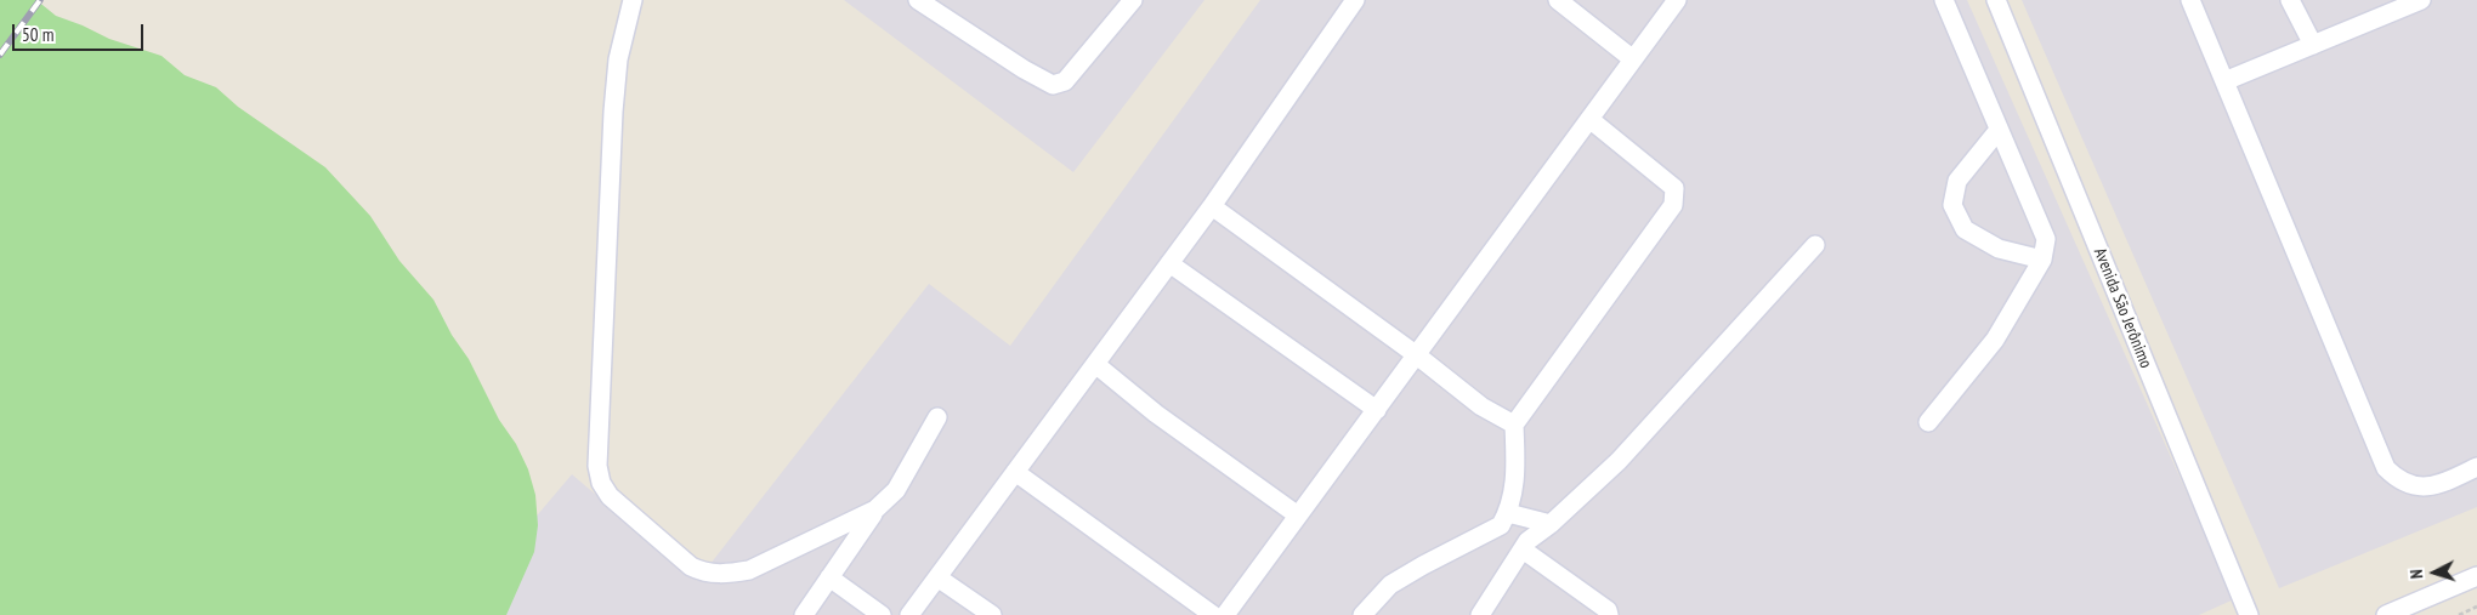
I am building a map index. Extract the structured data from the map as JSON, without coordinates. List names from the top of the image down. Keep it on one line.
{"streets":{"street":["Avenida São Jerônimo"]},"scale_bar":"50 m","north":"left"}
